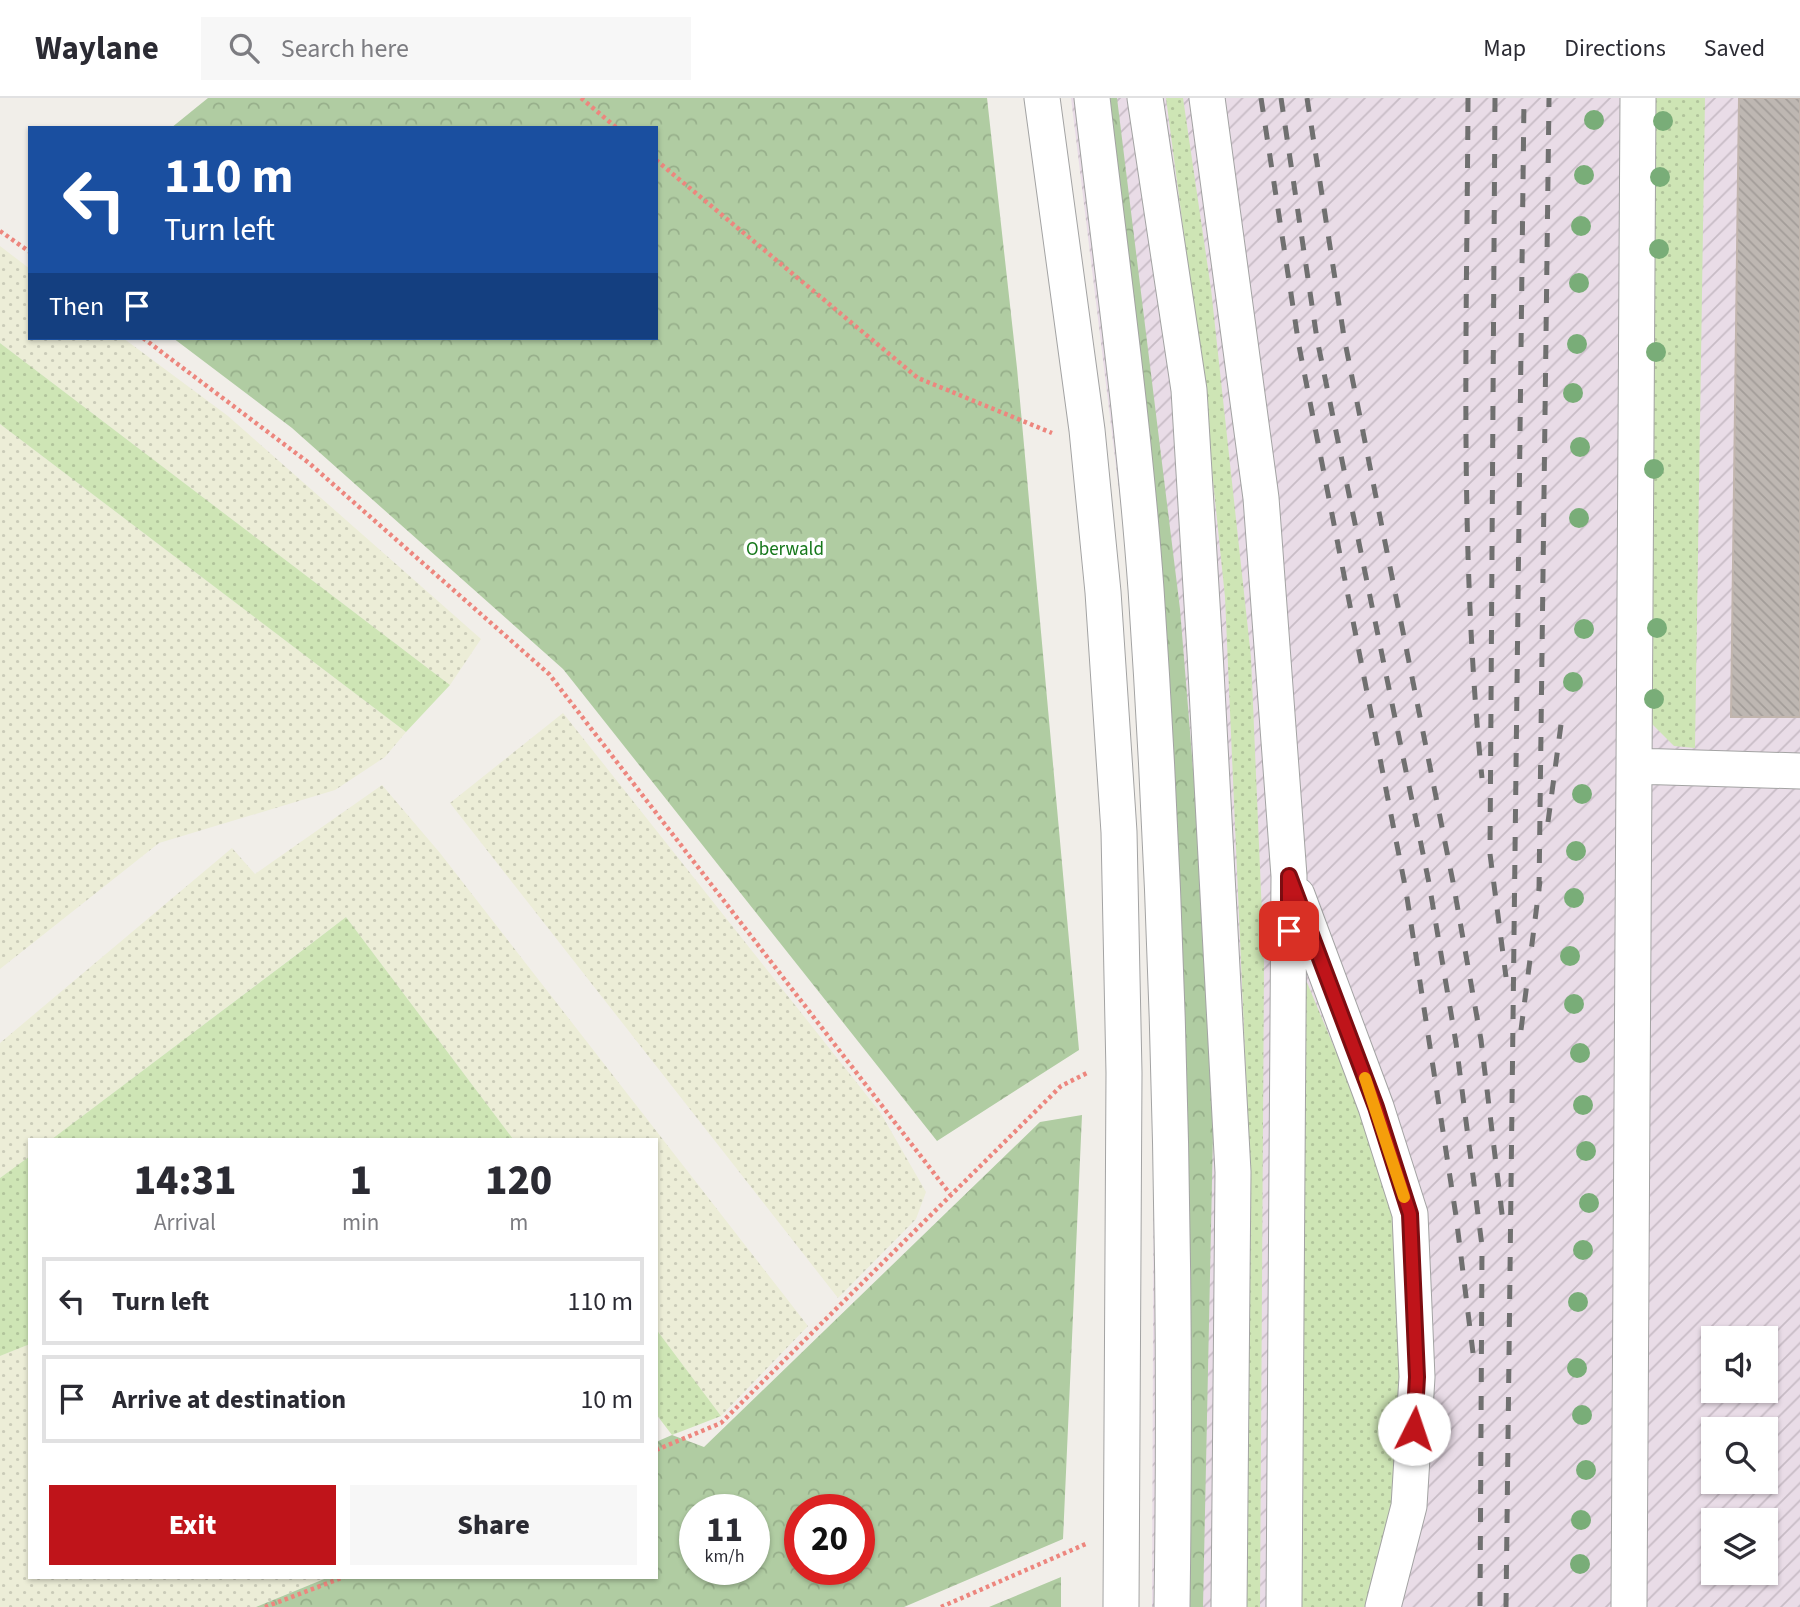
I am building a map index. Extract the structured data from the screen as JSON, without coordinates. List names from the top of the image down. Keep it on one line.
{"parks":["Oberwald"],"page":{"header":"Waylane","search":"Search here","nav":["Map","Directions","Saved"],"turn":["110 m","Turn left"],"then":"Then","eta":["14:31","Arrival","1","min","120","m"],"list":[{"name":"Turn left","value":"110 m"},{"name":"Arrive at destination","value":"10 m"}],"buttons":["Exit","Share"],"speed":"11 km/h","limit":"20"}}
